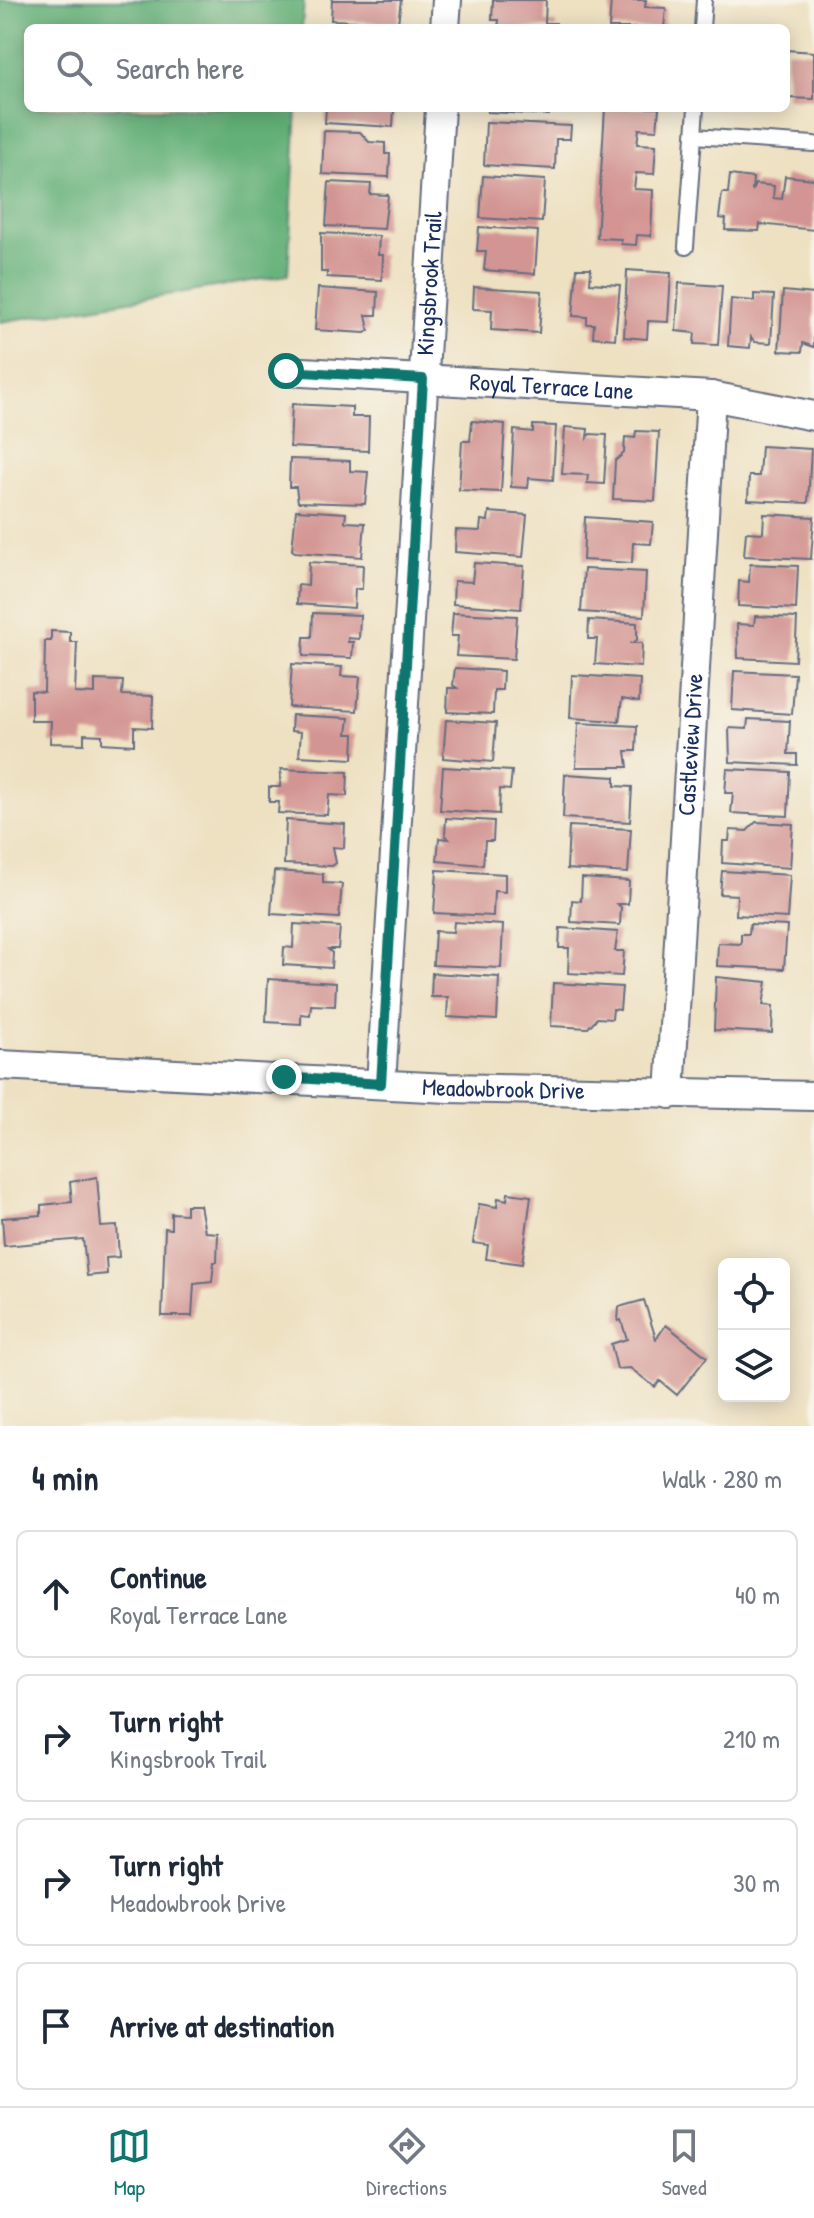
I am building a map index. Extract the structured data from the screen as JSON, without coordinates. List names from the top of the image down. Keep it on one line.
{"streets":{"street":["Kingsbrook Trail","Royal Terrace Lane","Castleview Drive","Meadowbrook Drive"]},"crossings":[["Kingsbrook Trail","Royal Terrace Lane"],["Kingsbrook Trail","Meadowbrook Drive"],["Royal Terrace Lane","Castleview Drive"],["Castleview Drive","Meadowbrook Drive"]],"page":{"search":"Search here","heading":["4 min","Walk · 280 m"],"list":[["Continue","Royal Terrace Lane","40 m"],["Turn right","Kingsbrook Trail","210 m"],["Turn right","Meadowbrook Drive","30 m"],"Arrive at destination"],"nav":["Map","Directions","Saved"]}}
